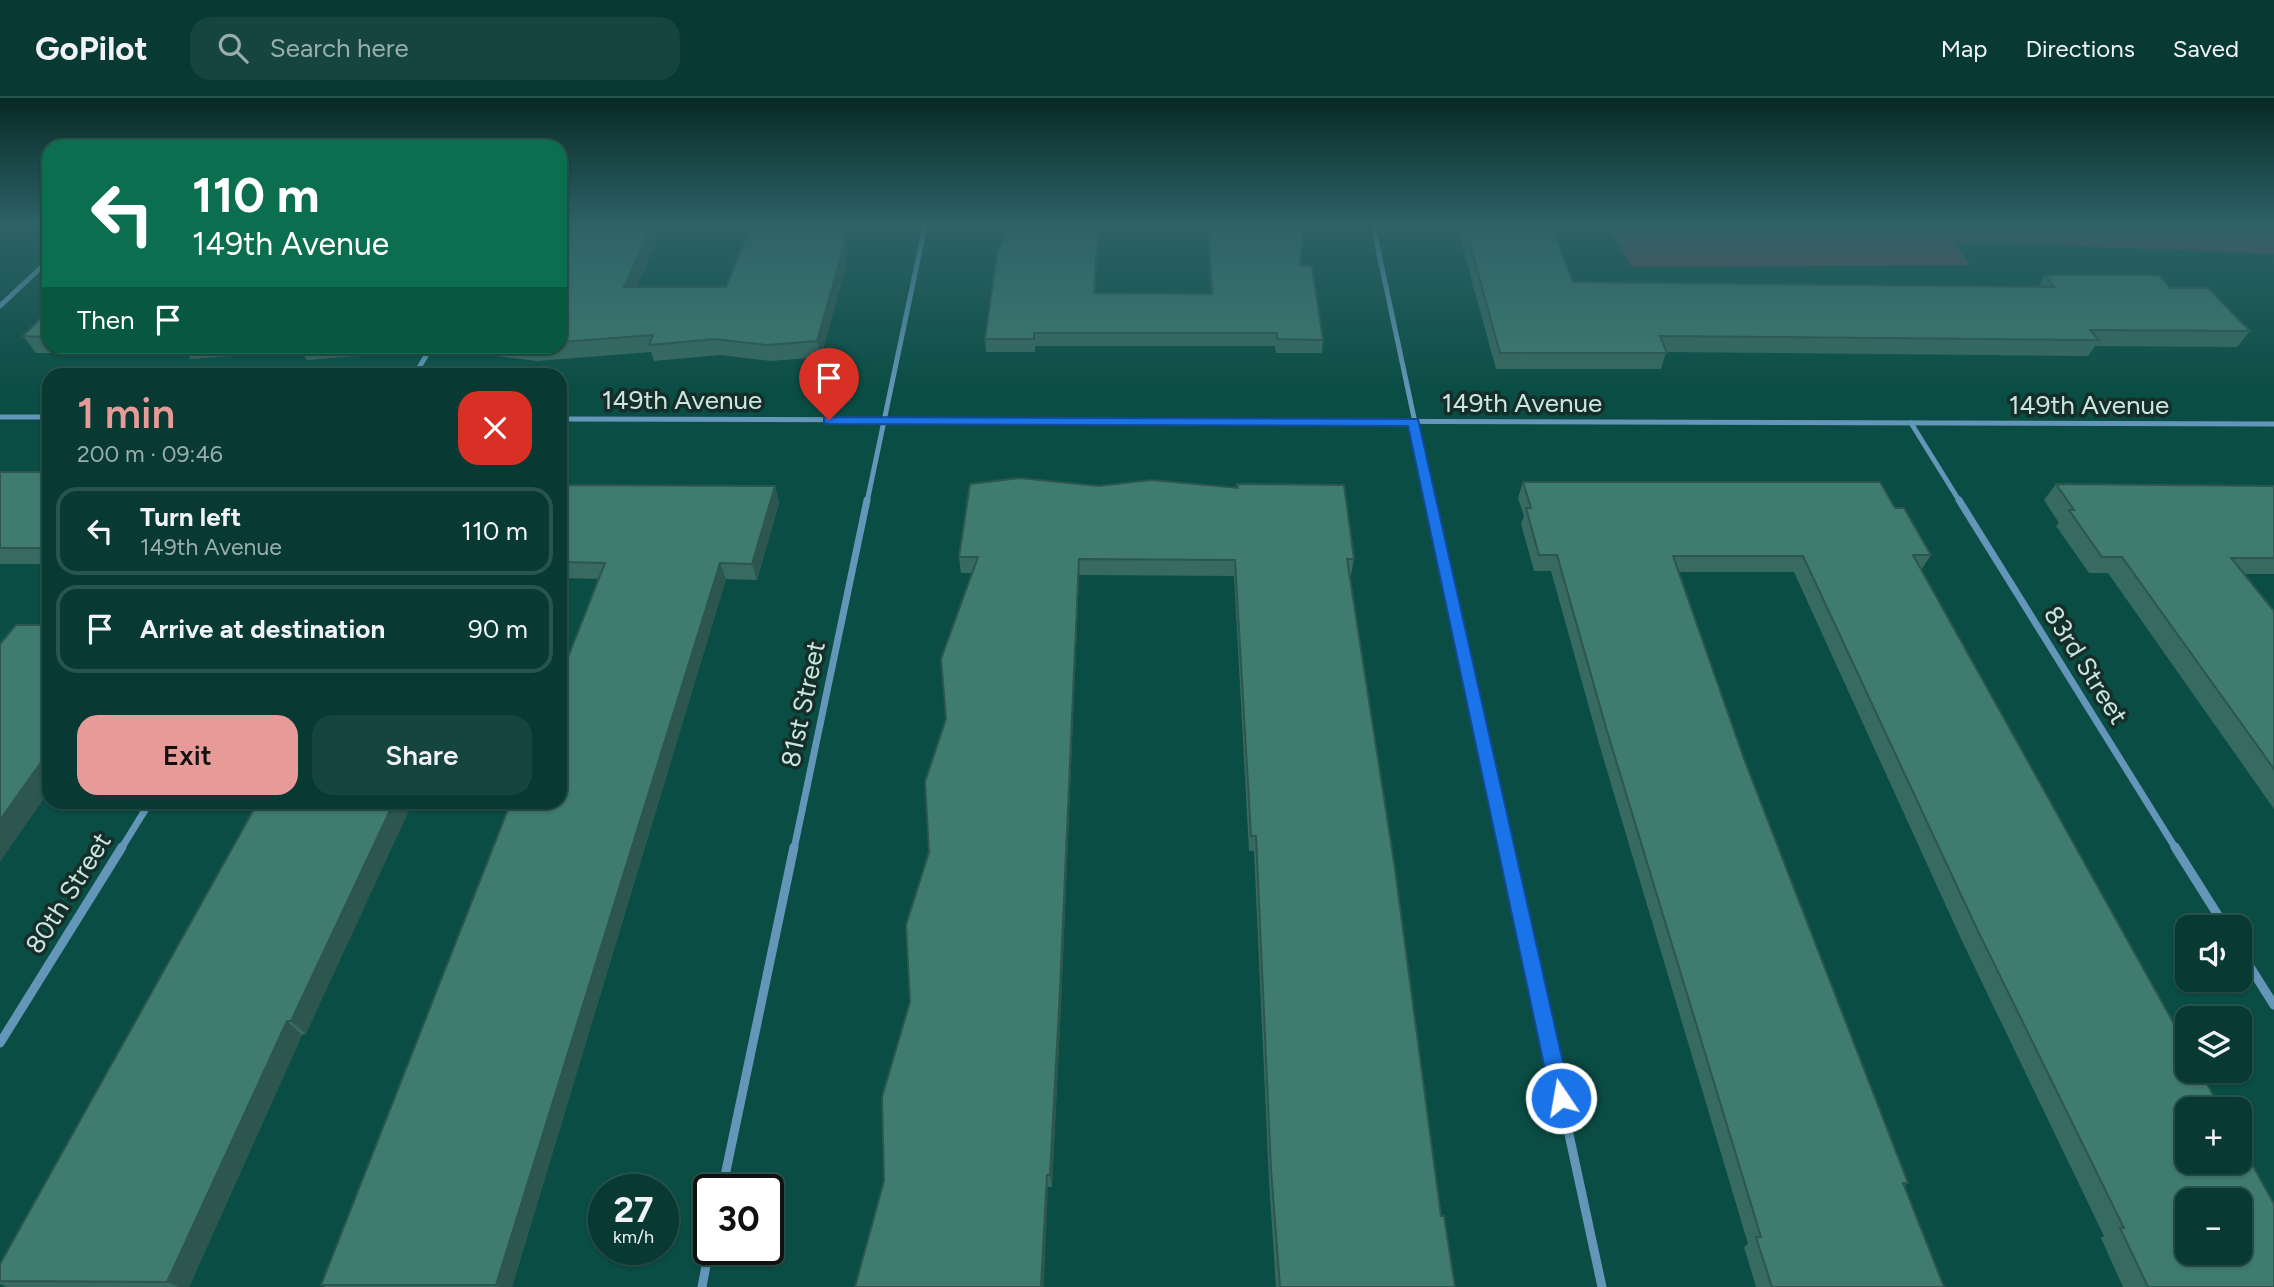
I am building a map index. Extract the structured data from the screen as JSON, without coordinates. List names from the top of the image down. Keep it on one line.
{"streets":{"street":["149th Avenue","83rd Street","81st Street","80th Street"]},"crossings":[["149th Avenue","83rd Street"],["149th Avenue","81st Street"]],"page":{"header":"GoPilot","search":"Search here","nav":["Map","Directions","Saved"],"turn":["110 m","149th Avenue"],"then":"Then","heading":["1 min","200 m · 09:46"],"list":[{"name":"Turn left","note":"149th Avenue","value":"110 m"},{"name":"Arrive at destination","value":"90 m"}],"buttons":["Exit","Share"],"map_buttons":["+","−"],"speed":"27 km/h","limit":"30"}}
